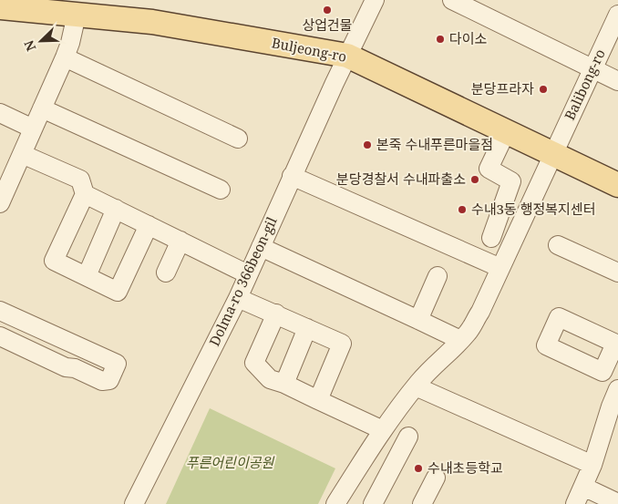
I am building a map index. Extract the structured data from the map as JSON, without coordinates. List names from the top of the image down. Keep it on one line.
{"streets":{"main road":["Buljeong-ro"],"street":["Balibong-ro","Dolma-ro 366beon-gil"]},"crossings":[["Buljeong-ro","Balibong-ro"],["Buljeong-ro","Dolma-ro 366beon-gil"]],"parks":["푸른어린이공원"],"places":["상업건물","다이소","분당프라자","본죽 수내푸른마을점","분당경찰서 수내파출소","수내3동 행정복지센터","수내초등학교"],"north":"bottom left"}
